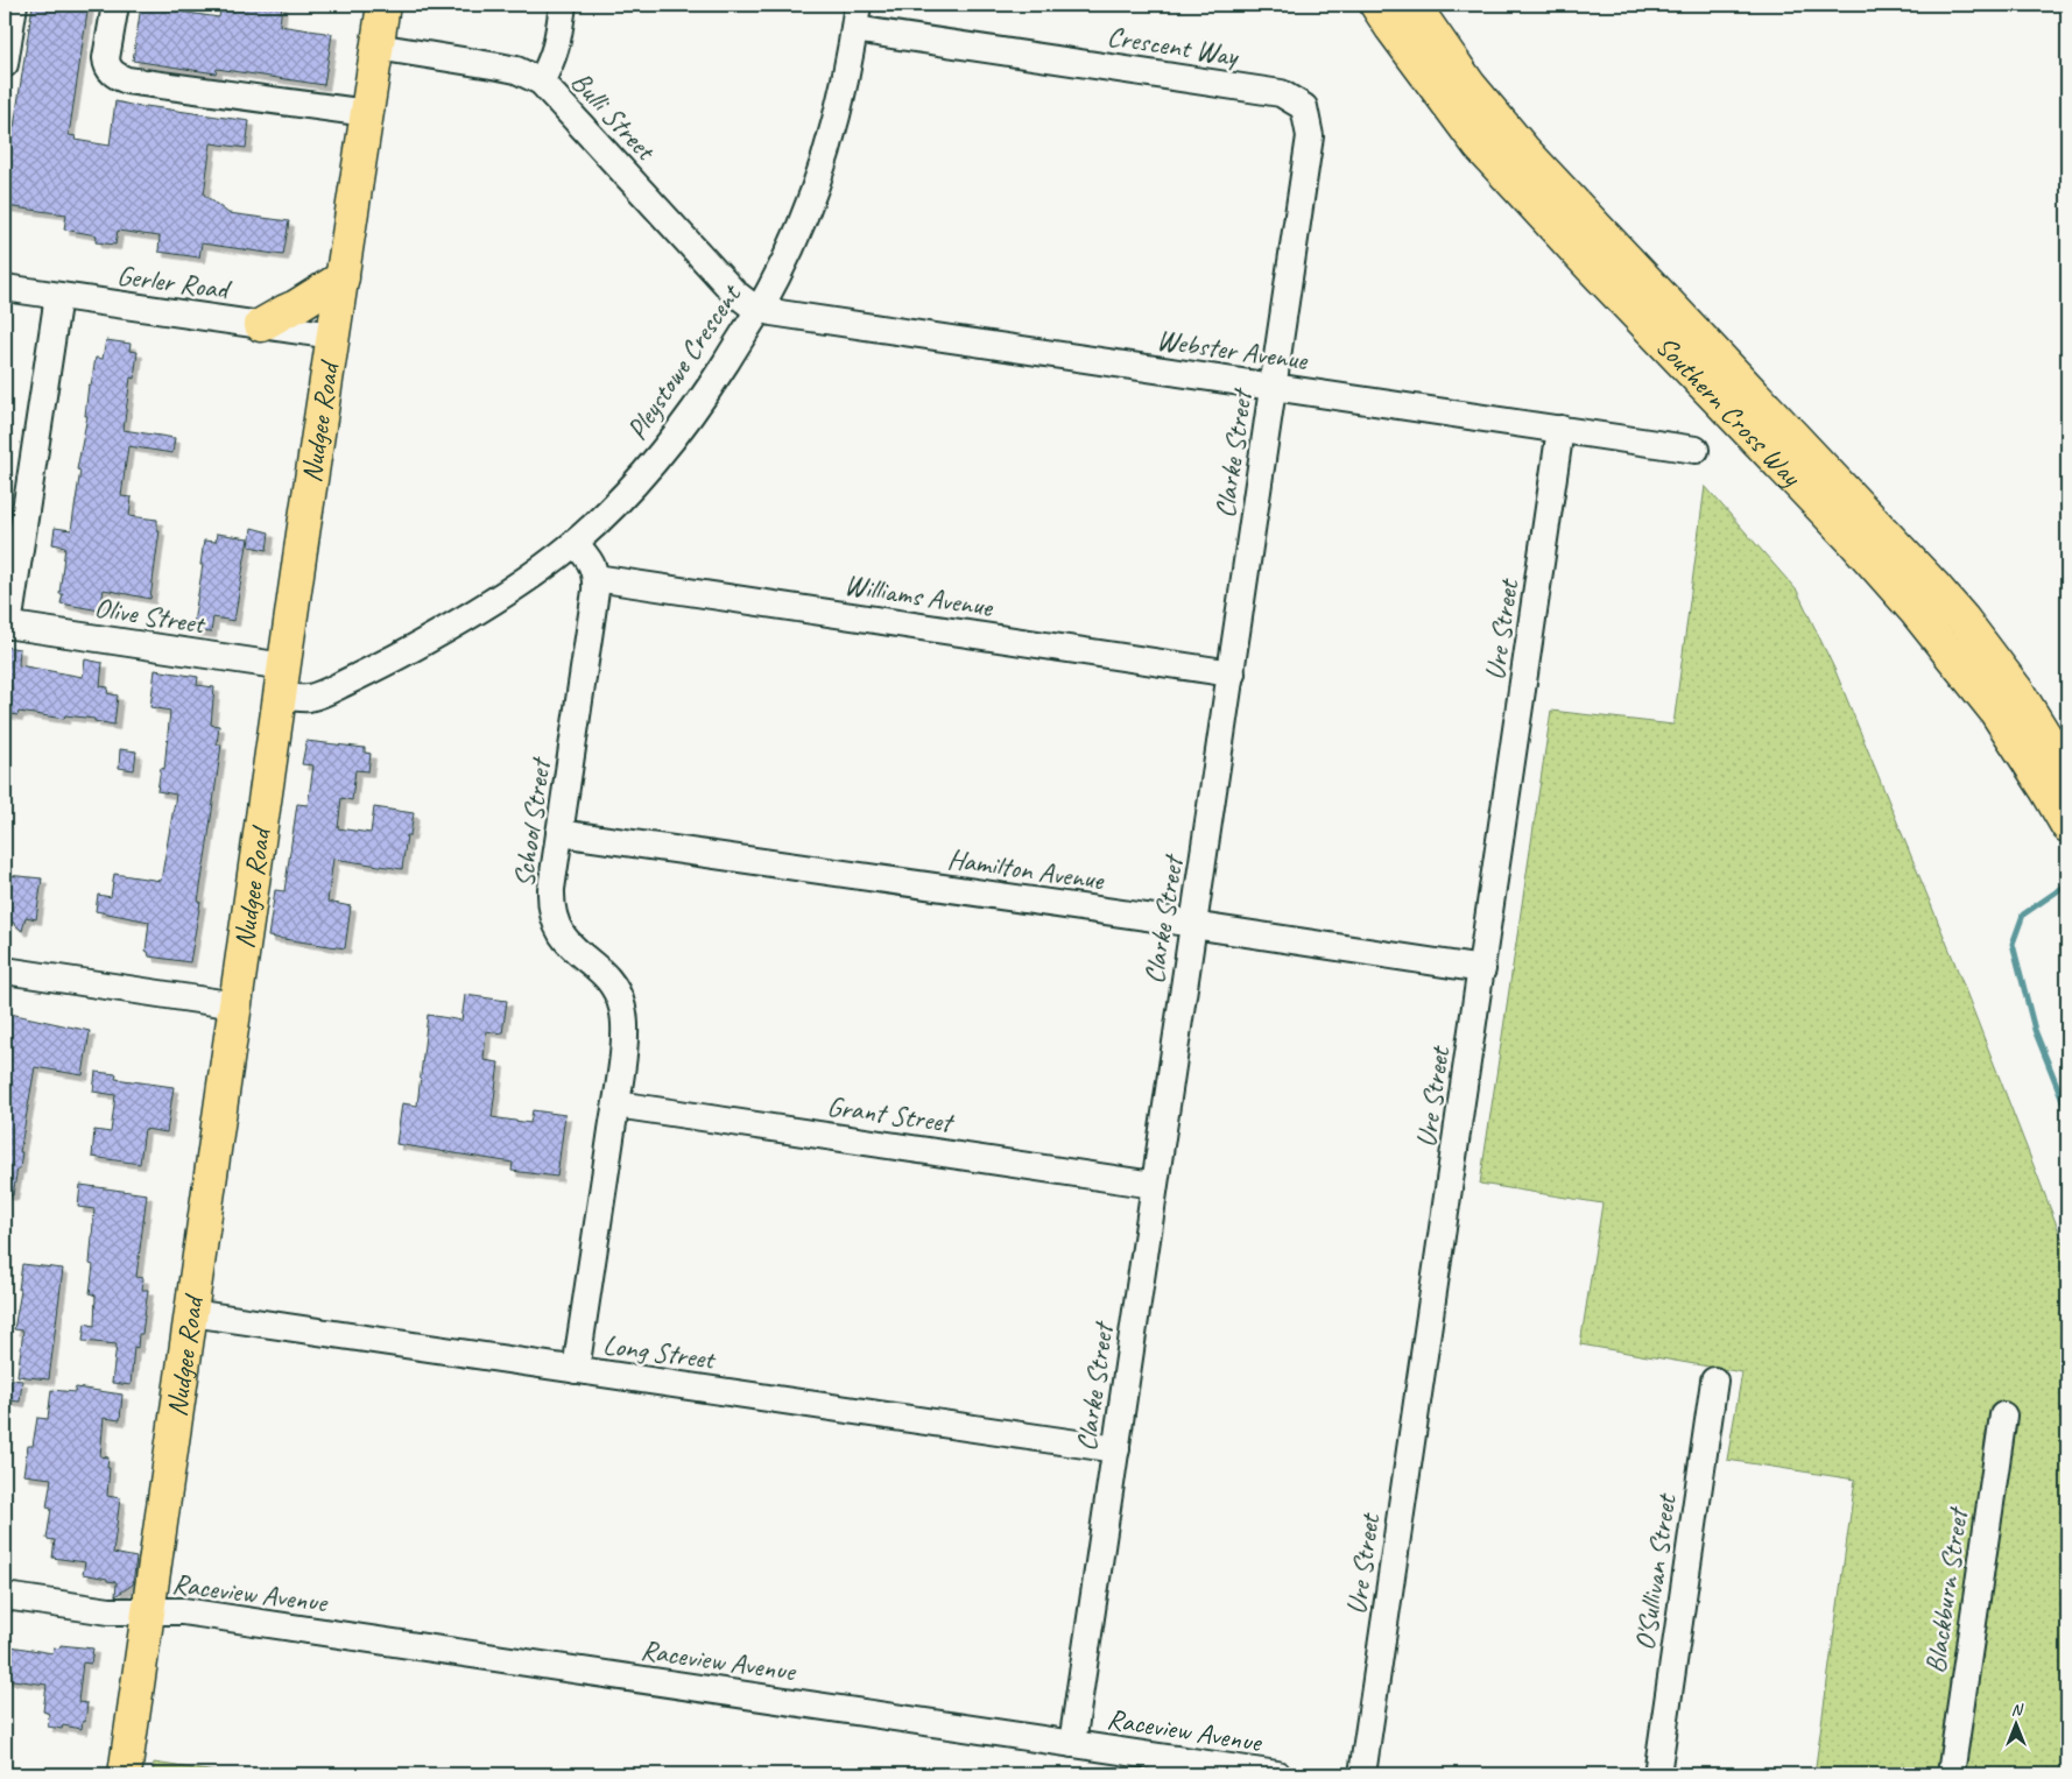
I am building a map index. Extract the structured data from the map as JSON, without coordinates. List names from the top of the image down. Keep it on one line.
{"streets":{"main road":["Southern Cross Way","Nudgee Road"],"street":["Crescent Way","Bulli Street","Gerler Road","Webster Avenue","Pleystowe Crescent","Clarke Street","Williams Avenue","Olive Street","Ure Street","School Street","Hamilton Avenue","Grant Street","Long Street","O'Sullivan Street","Blackburn Street","Raceview Avenue"]},"crossings":[["Crescent Way","Pleystowe Crescent"],["Crescent Way","Clarke Street"],["Bulli Street","Webster Avenue"],["Bulli Street","Pleystowe Crescent"],["Bulli Street","Nudgee Road"],["Gerler Road","Nudgee Road"],["Webster Avenue","Pleystowe Crescent"],["Webster Avenue","Clarke Street"],["Webster Avenue","Ure Street"],["Pleystowe Crescent","Nudgee Road"],["Pleystowe Crescent","Olive Street"],["Nudgee Road","Olive Street"],["Nudgee Road","Long Street"],["Nudgee Road","Raceview Avenue"],["Clarke Street","Williams Avenue"],["Clarke Street","Hamilton Avenue"],["Clarke Street","Grant Street"],["Clarke Street","Long Street"],["Clarke Street","Raceview Avenue"],["Williams Avenue","School Street"],["Ure Street","Hamilton Avenue"],["School Street","Hamilton Avenue"],["School Street","Grant Street"],["School Street","Long Street"]],"north":"top"}
